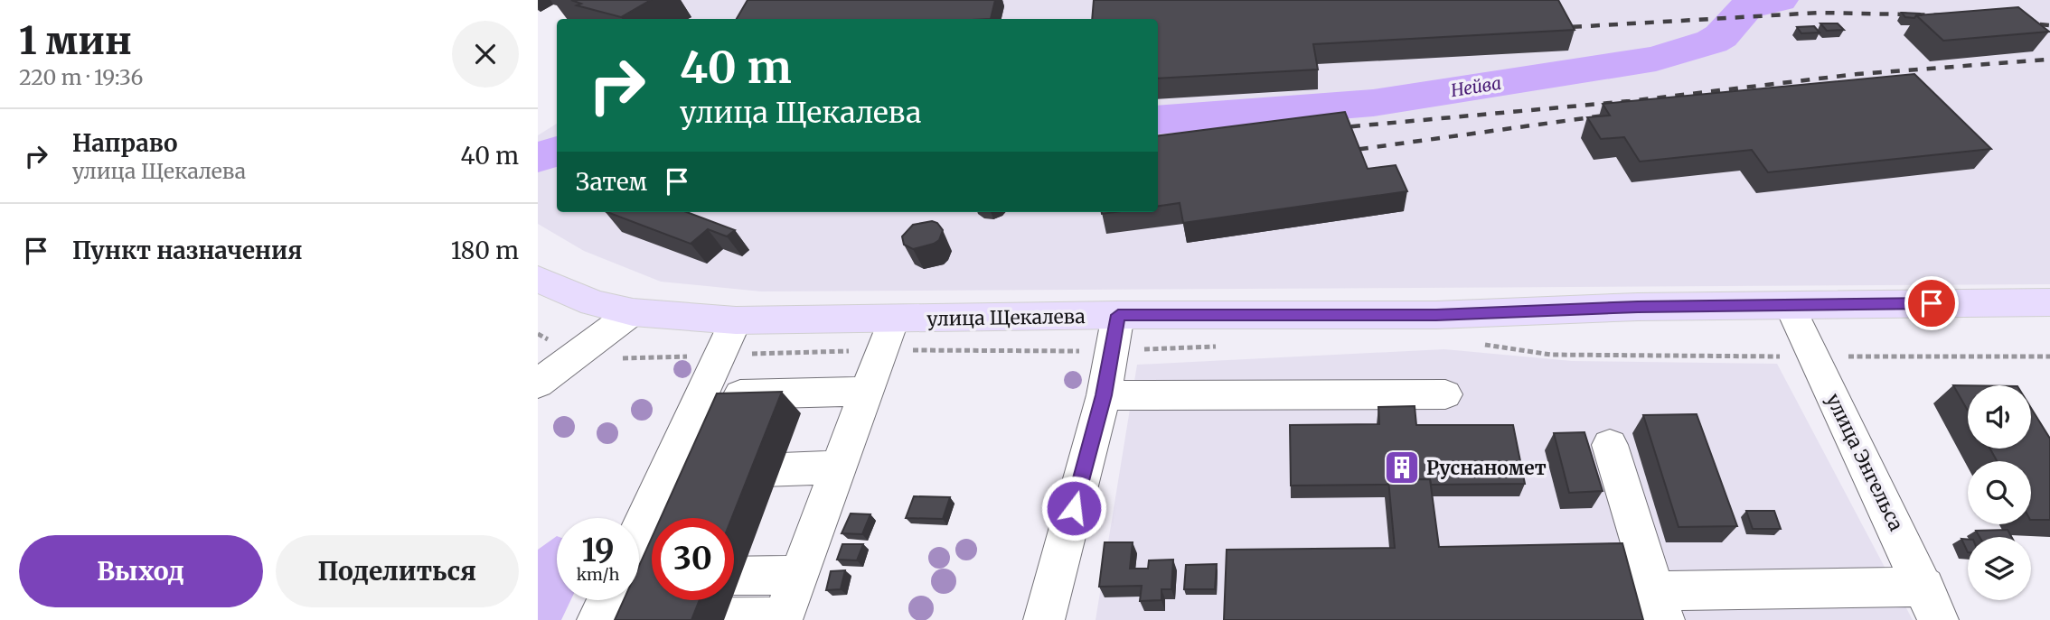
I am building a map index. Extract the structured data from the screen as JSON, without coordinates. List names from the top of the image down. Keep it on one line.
{"streets":{"main road":["улица Щекалева"],"street":["улица Энгельса"]},"crossings":[["улица Щекалева","улица Энгельса"]],"water":["Нейва"],"places":{"building":["Руснаномет"]},"page":{"heading":["1 мин","220 m · 19:36"],"turn":["40 m","улица Щекалева"],"list":[{"name":"Направо","note":"улица Щекалева","value":"40 m"},{"name":"Пункт назначения","value":"180 m"}],"then":"Затем","speed":"19 km/h","limit":"30","buttons":["Выход","Поделиться"]}}
